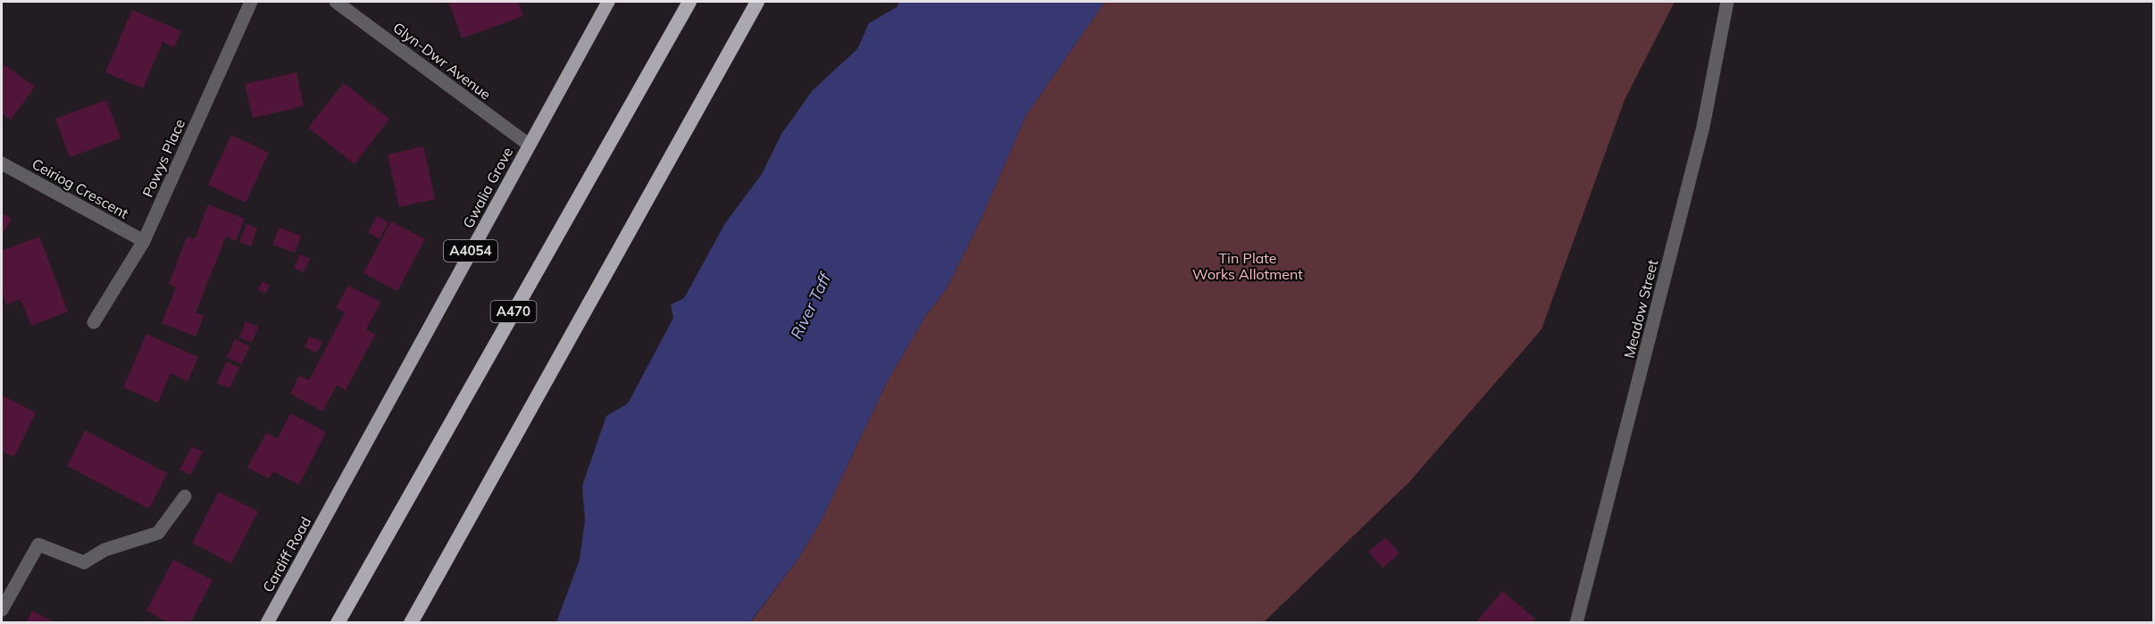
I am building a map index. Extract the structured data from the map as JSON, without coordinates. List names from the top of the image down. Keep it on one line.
{"streets":{"highway":["A470"],"main road":["Gwalia Grove","A4054","Cardiff Road"],"street":["Glyn-Dwr Avenue","Powys Place","Ceiriog Crescent","Meadow Street"]},"crossings":[["Glyn-Dwr Avenue","Gwalia Grove"],["Powys Place","Ceiriog Crescent"],["Gwalia Grove","Cardiff Road"]],"water":["River Taff"],"parks":["Tin Plate Works Allotment"]}
